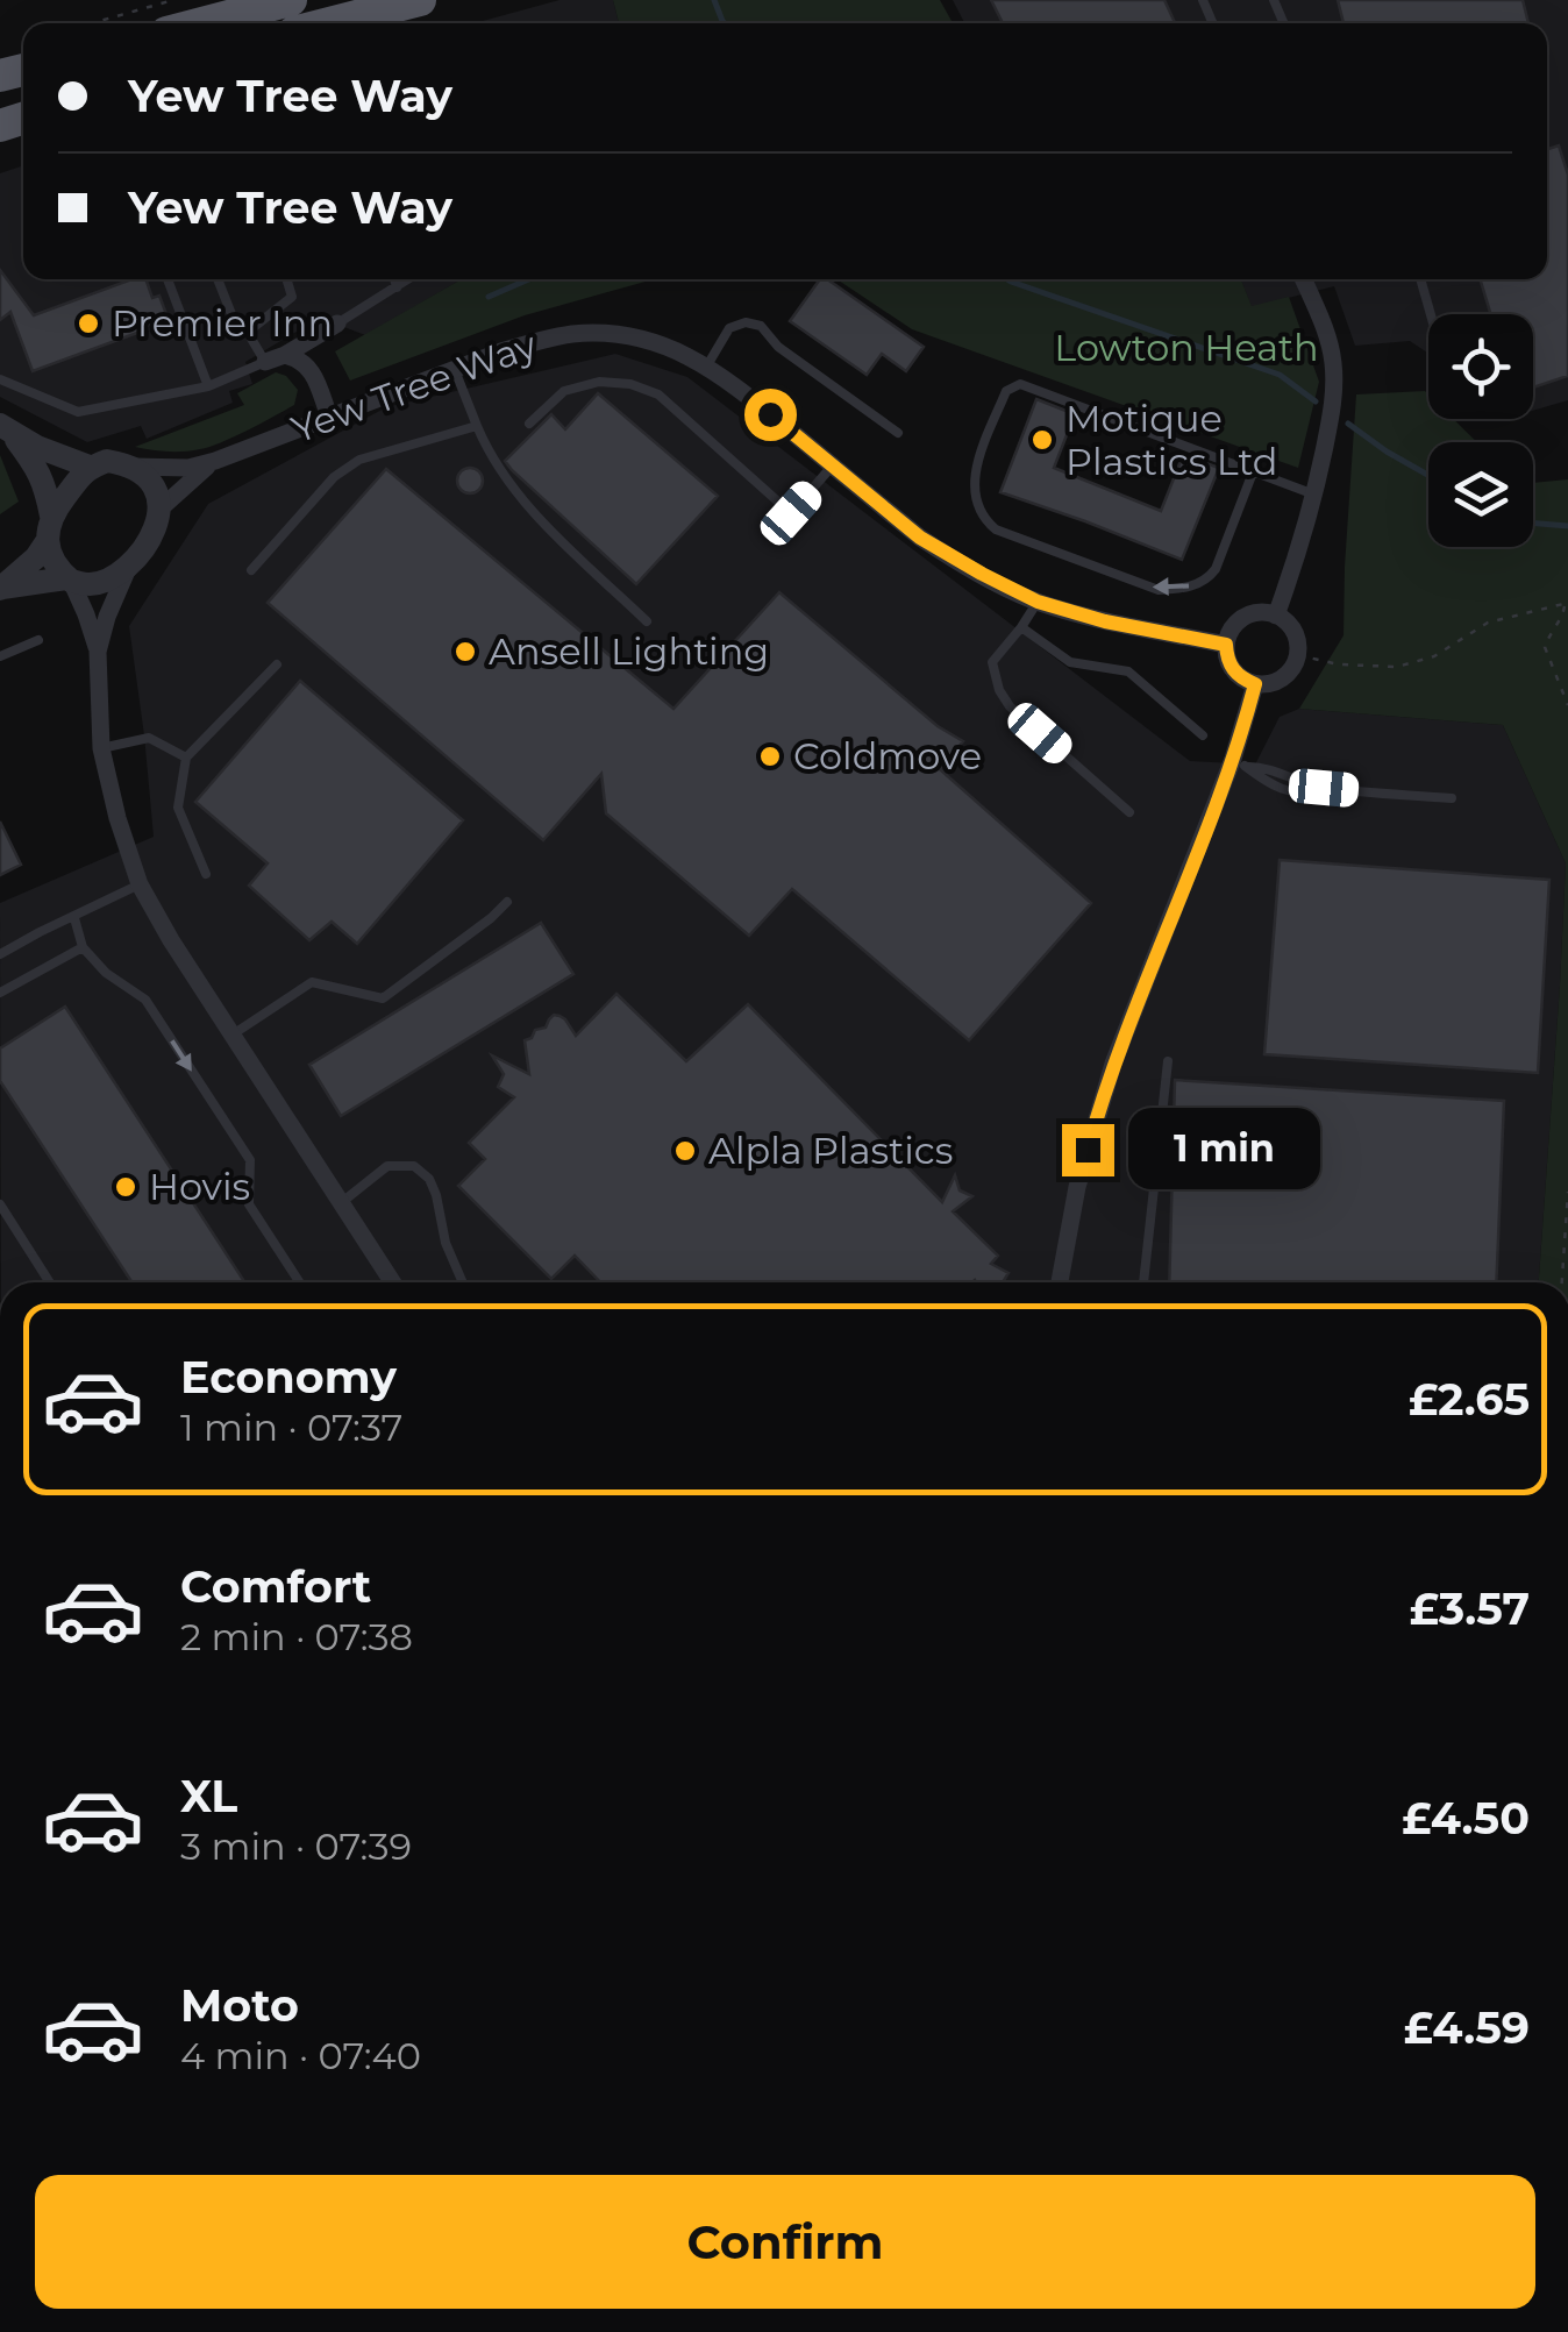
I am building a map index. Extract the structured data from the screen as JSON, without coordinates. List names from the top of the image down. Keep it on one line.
{"streets":{"street":["Yew Tree Way"]},"parks":["Lowton Heath"],"places":["Premier Inn","Motique Plastics Ltd","Ansell Lighting","Coldmove","Alpla Plastics","Hovis"],"page":{"banner":["Yew Tree Way","Yew Tree Way"],"bubble":"1 min","list":[{"name":"Economy","note":"1 min · 07:37","value":"£2.65"},{"name":"Comfort","note":"2 min · 07:38","value":"£3.57"},{"name":"XL","note":"3 min · 07:39","value":"£4.50"},{"name":"Moto","note":"4 min · 07:40","value":"£4.59"}],"buttons":"Confirm"}}
